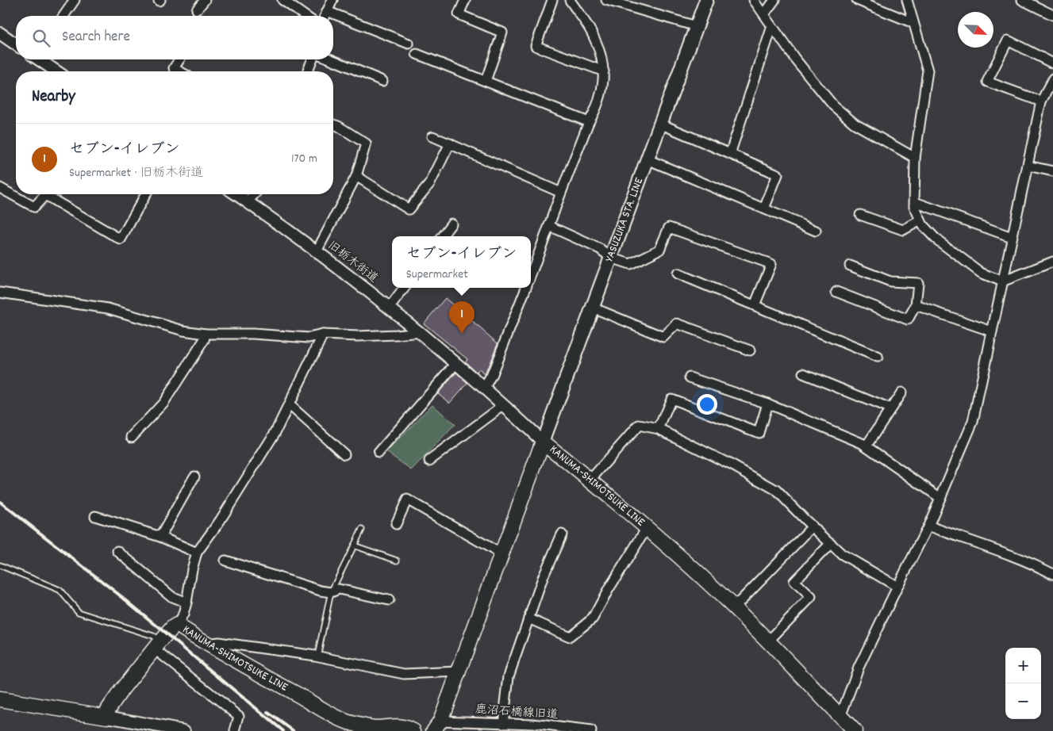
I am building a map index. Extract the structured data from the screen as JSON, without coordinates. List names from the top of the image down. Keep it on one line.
{"streets":{"main road":["YASUZUKA STA. LINE","KANUMA-SHIMOTSUKE LINE"],"street":["旧栃木街道","鹿沼石橋線旧道"]},"crossings":[["YASUZUKA STA. LINE","旧栃木街道"],["YASUZUKA STA. LINE","KANUMA-SHIMOTSUKE LINE"],["旧栃木街道","KANUMA-SHIMOTSUKE LINE"],["KANUMA-SHIMOTSUKE LINE","鹿沼石橋線旧道"]],"north":"bottom right","page":{"search":"Search here","heading":"Nearby","list":[{"mark":"1","name":"セブン-イレブン","note":"Supermarket · 旧栃木街道","value":"170 m"}],"popup":["セブン-イレブン","Supermarket"],"pins":"1","map_buttons":["+","−"]}}
